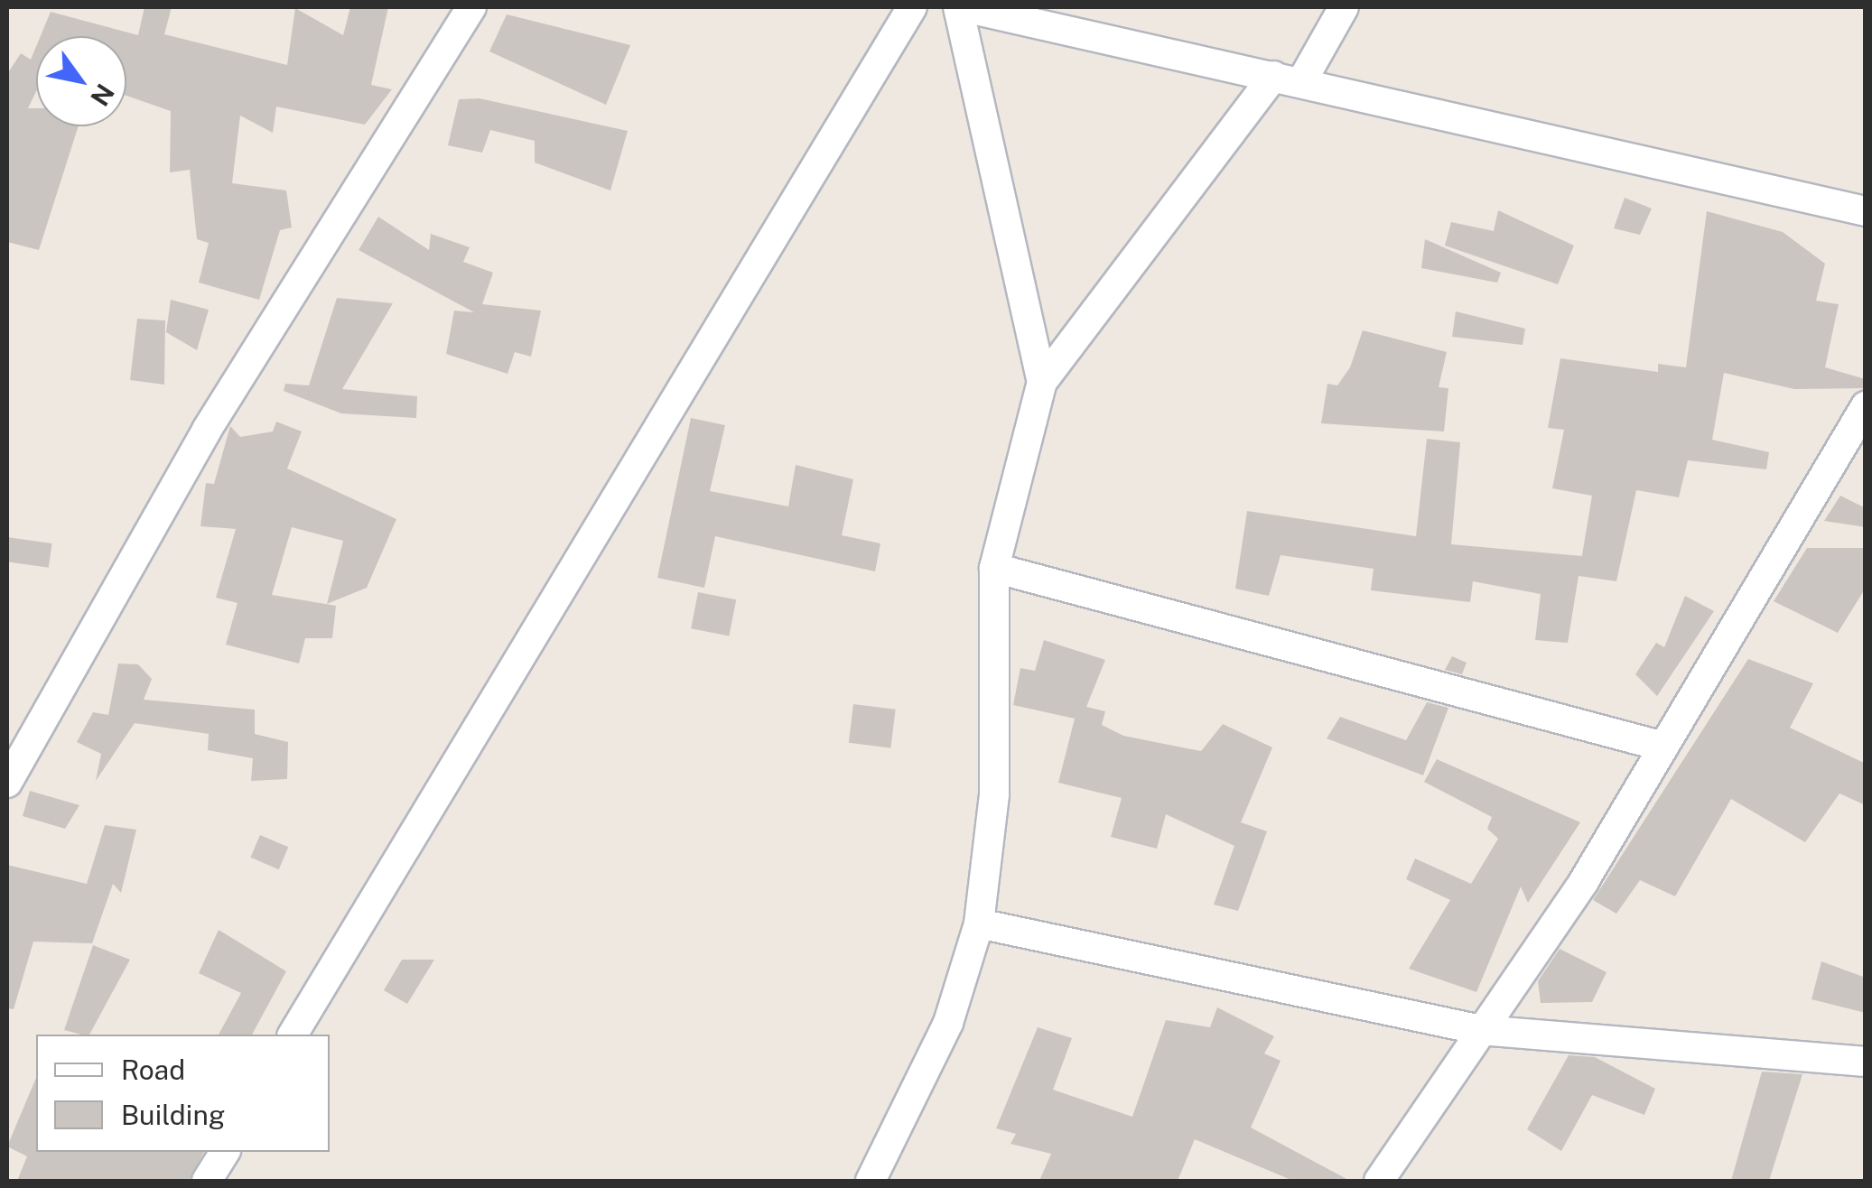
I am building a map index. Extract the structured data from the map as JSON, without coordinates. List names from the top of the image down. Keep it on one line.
{"legend":["Road","Building"],"north":"bottom right"}
